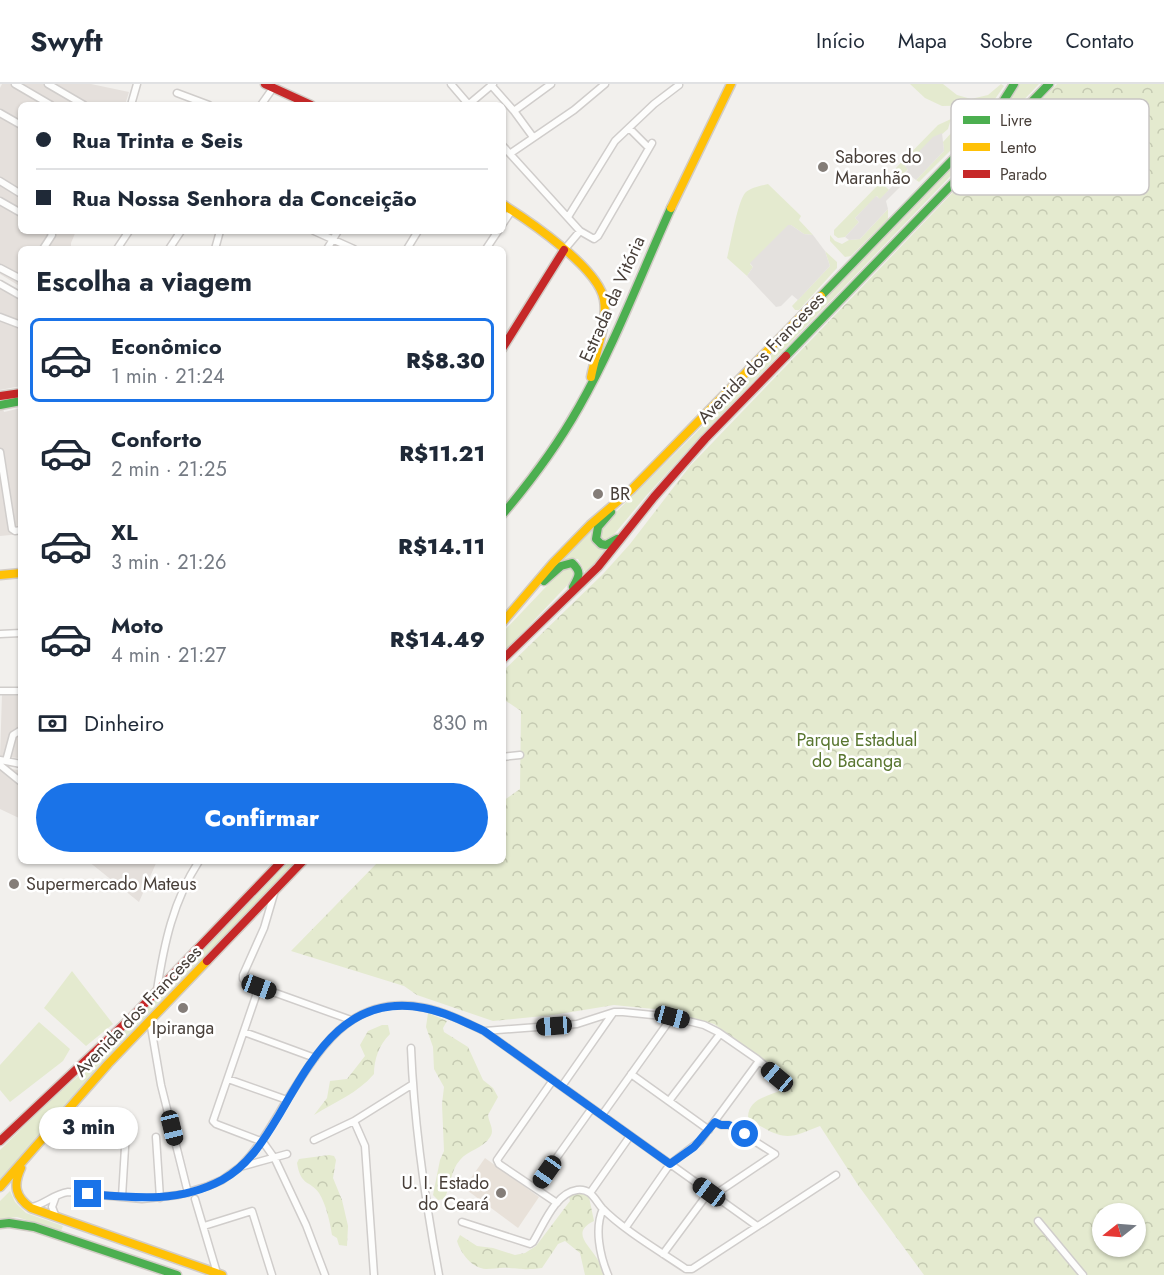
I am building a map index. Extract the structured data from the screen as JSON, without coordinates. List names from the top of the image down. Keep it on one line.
{"streets":{"main road":["Estrada da Vitória","Avenida dos Franceses"]},"parks":["Parque Estadual do Bacanga"],"places":["Sabores do Maranhão","BR","Supermercado Mateus","Ipiranga","U. I. Estado do Ceará"],"legend":["Livre","Lento","Parado"],"north":"left","page":{"header":"Swyft","nav":["Início","Mapa","Sobre","Contato"],"banner":["Rua Trinta e Seis","Rua Nossa Senhora da Conceição"],"heading":"Escolha a viagem","list":[{"name":"Econômico","note":"1 min · 21:24","value":"R$8.30"},{"name":"Conforto","note":"2 min · 21:25","value":"R$11.21"},{"name":"XL","note":"3 min · 21:26","value":"R$14.11"},{"name":"Moto","note":"4 min · 21:27","value":"R$14.49"}],"pay":["Dinheiro","830 m"],"buttons":"Confirmar","bubble":"3 min"}}
